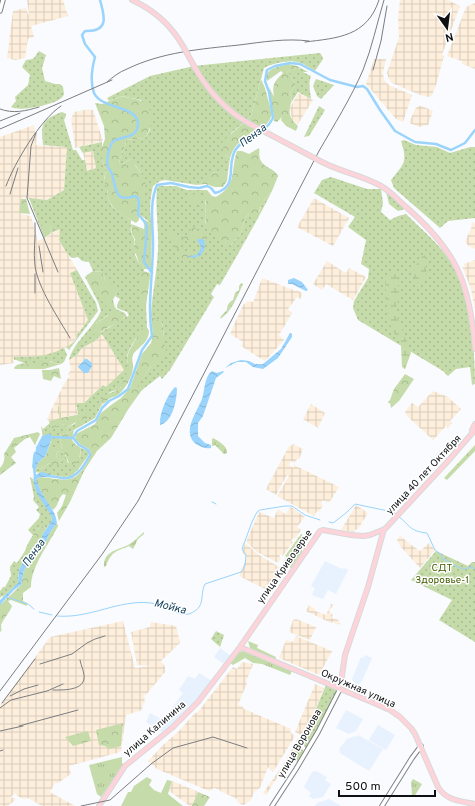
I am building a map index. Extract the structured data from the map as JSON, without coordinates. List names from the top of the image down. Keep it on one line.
{"streets":{"main road":["улица 40 лет Октября","улица Кривозерье","Окружная улица","улица Калинина","улица Воронова"]},"crossings":[["улица 40 лет Октября","улица Кривозерье"],["улица Кривозерье","Окружная улица"],["улица Кривозерье","улица Калинина"],["Окружная улица","улица Калинина"],["Окружная улица","улица Воронова"]],"water":["Пенза","Мойка"],"parks":["СДТ Здоровье-1"],"scale_bar":"500 m","north":"bottom"}
